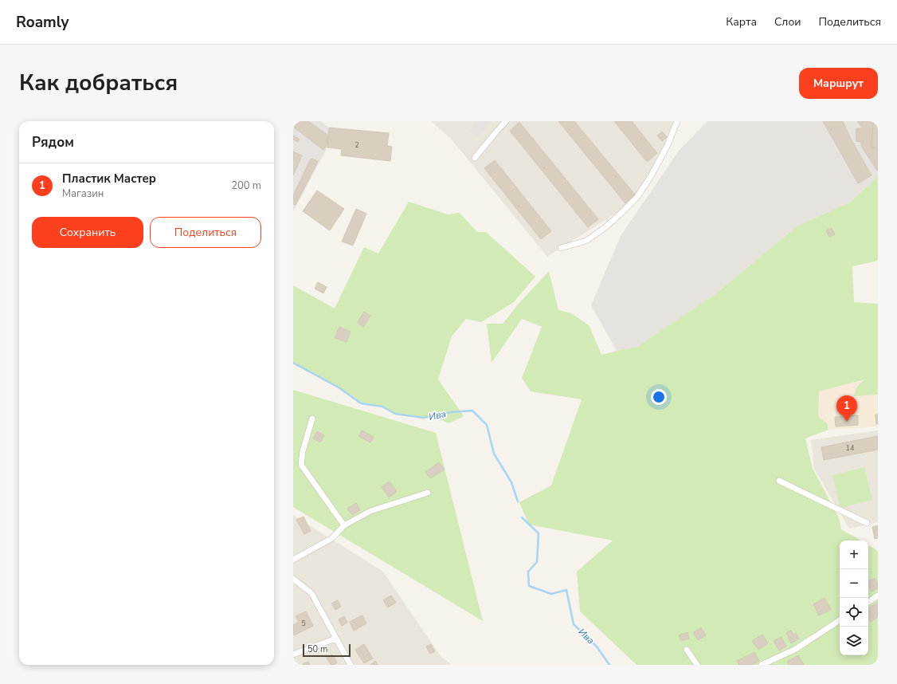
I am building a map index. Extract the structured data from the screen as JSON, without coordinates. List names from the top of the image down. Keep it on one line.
{"water":["Ива"],"house_numbers":["2","14","5"],"scale_bar":"50 m","page":{"header":"Roamly","nav":["Карта","Слои","Поделиться"],"title":"Как добраться","buttons":["Маршрут",["Сохранить","Поделиться"]],"heading":"Рядом","list":[{"mark":"1","name":"Пластик Мастер","note":"Магазин","value":"200 m"}],"pins":"1","map_buttons":["+","−"],"scale":"50 m"}}
